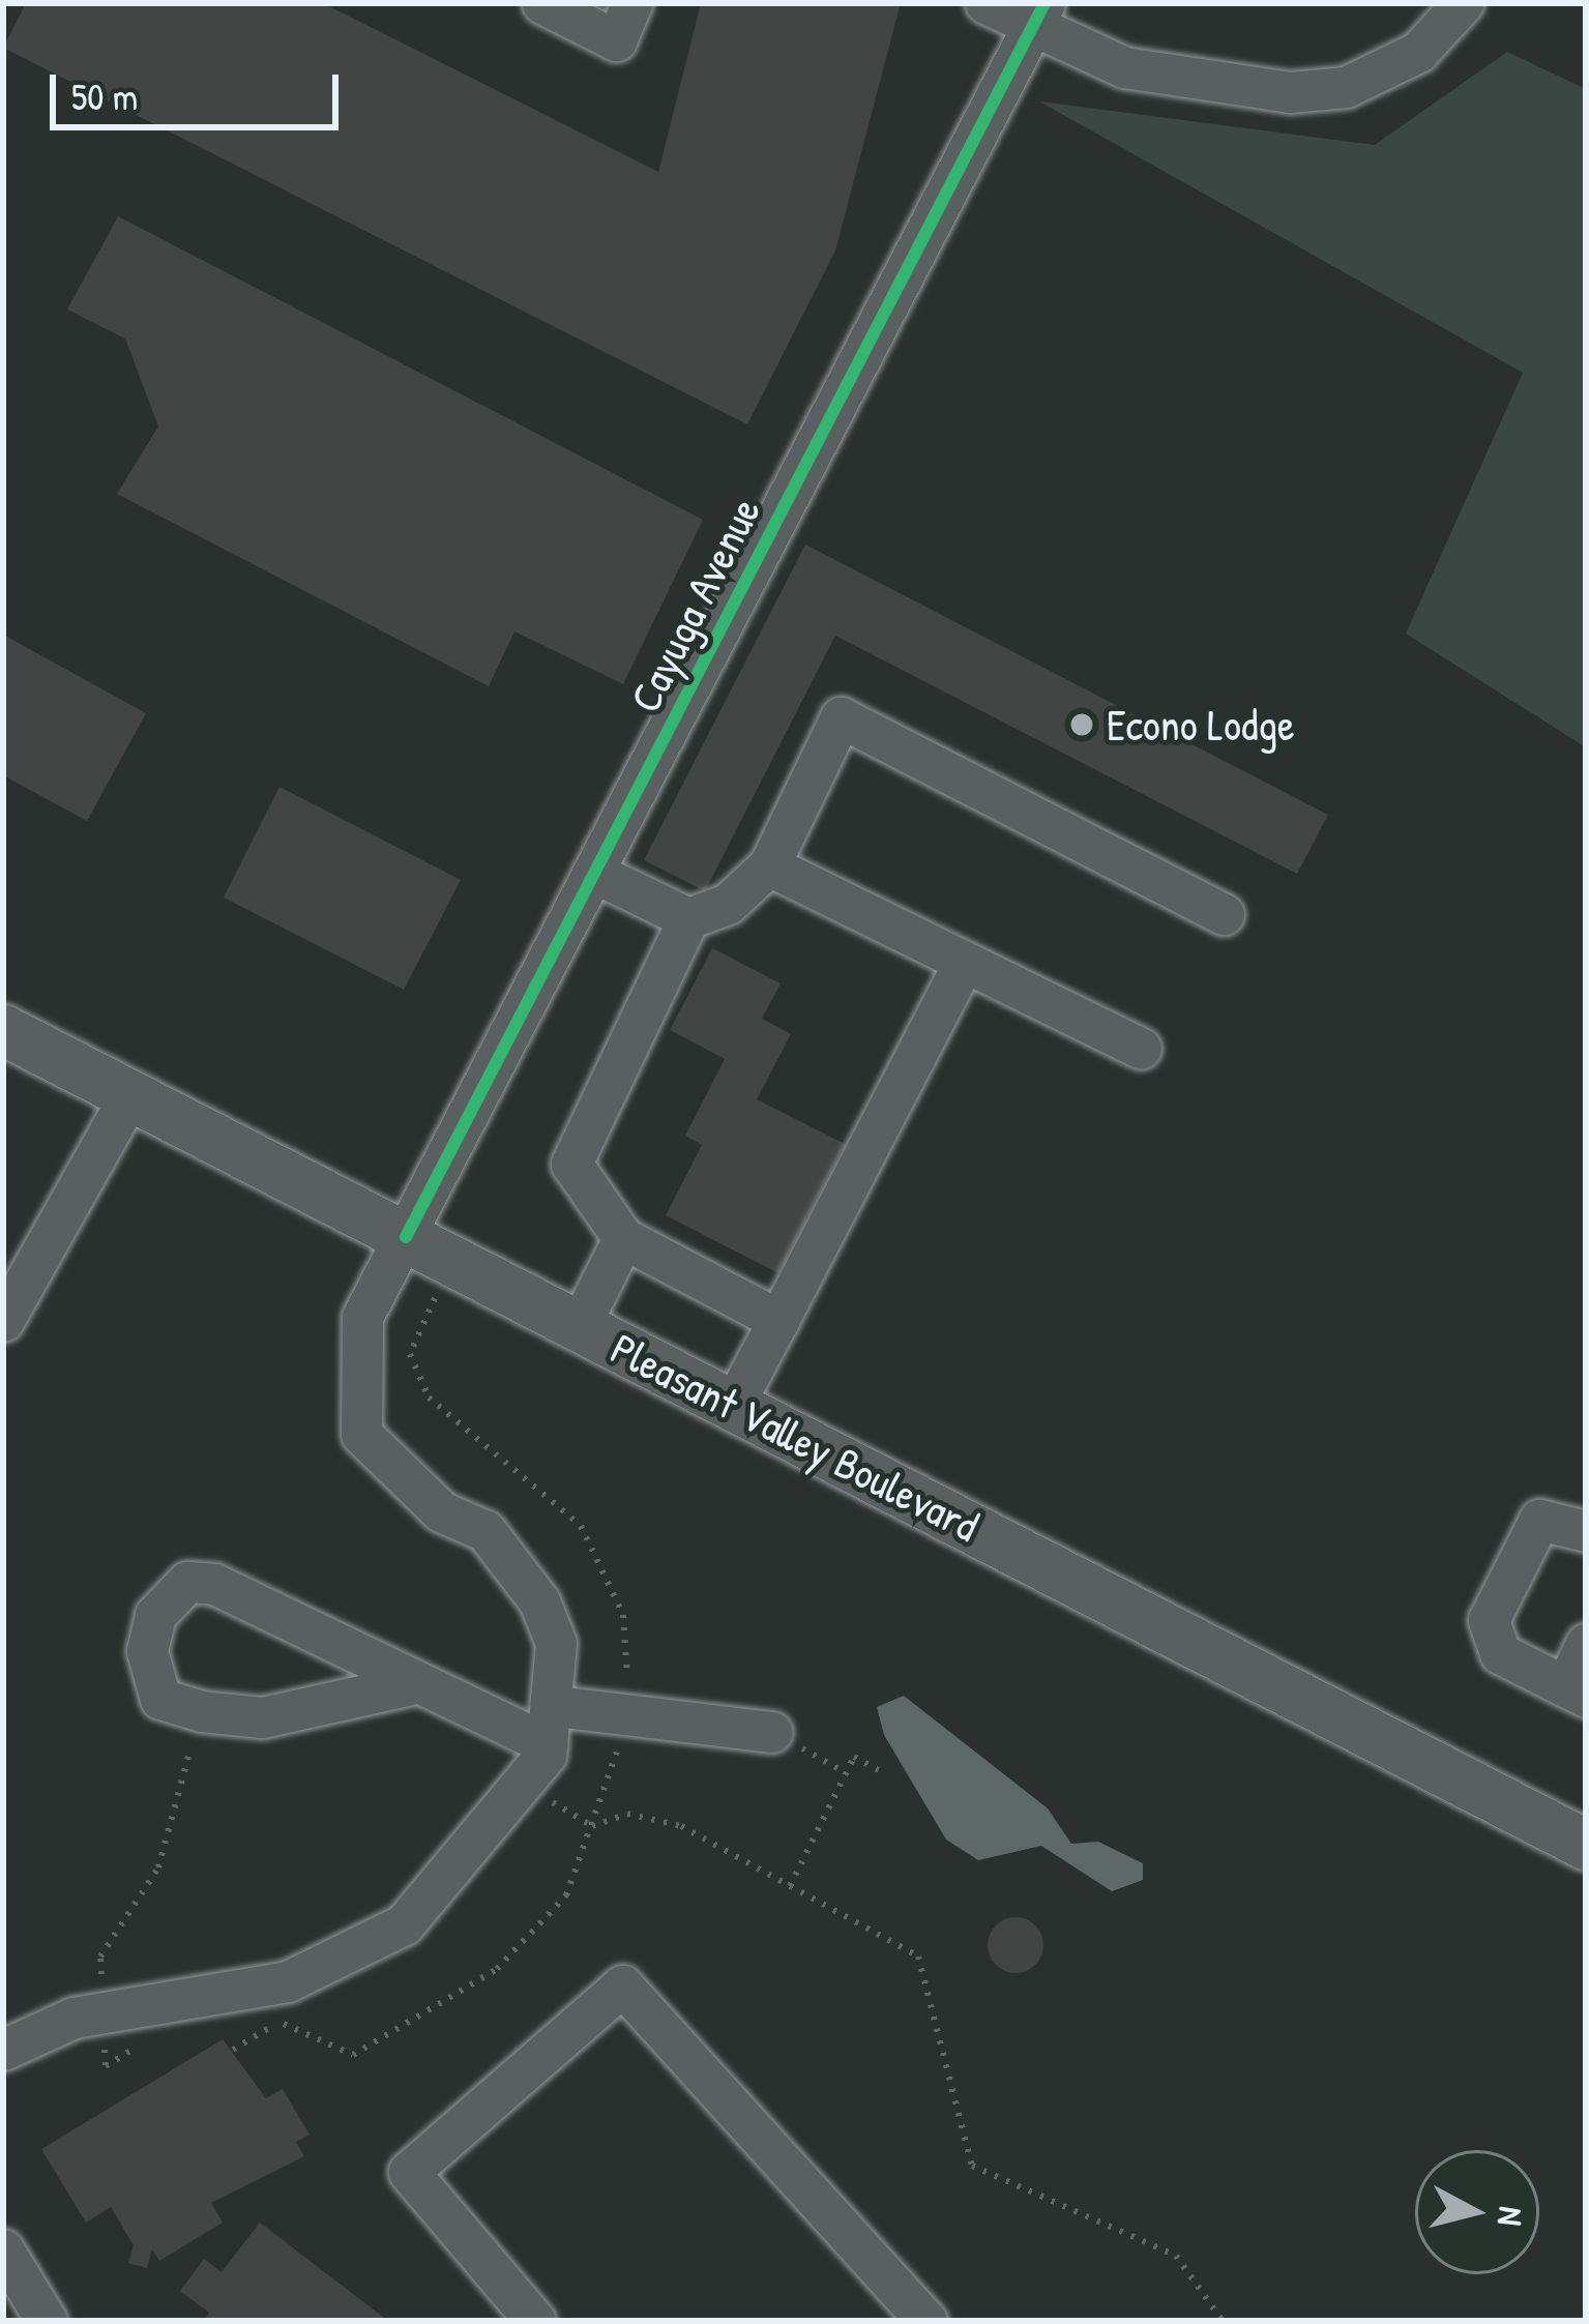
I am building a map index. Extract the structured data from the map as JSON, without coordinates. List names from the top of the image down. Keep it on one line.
{"streets":{"main road":["Pleasant Valley Boulevard"],"street":["Cayuga Avenue"]},"crossings":[["Cayuga Avenue","Pleasant Valley Boulevard"]],"places":["Econo Lodge"],"scale_bar":"50 m","north":"right"}
